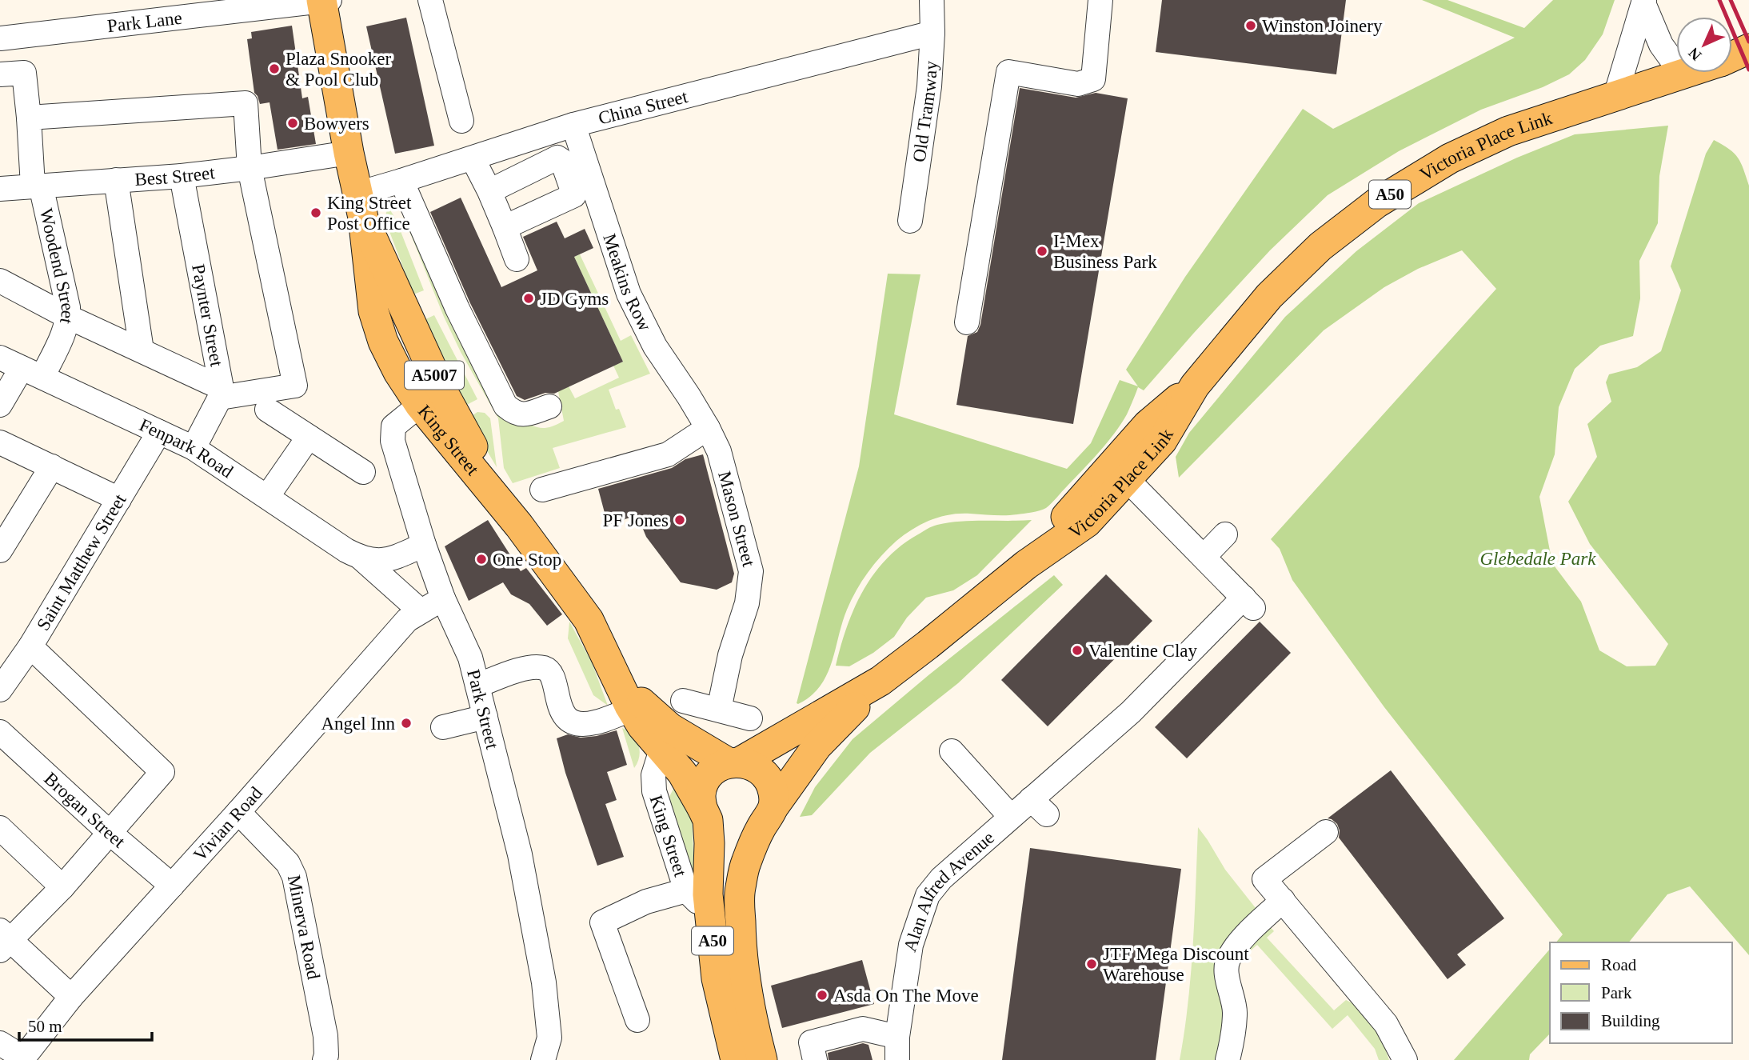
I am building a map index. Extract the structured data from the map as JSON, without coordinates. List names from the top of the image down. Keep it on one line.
{"streets":{"main road":["Victoria Place Link","A50","A5007","King Street"],"street":["Park Lane","China Street","Old Tramway","Best Street","Woodend Street","Meakins Row","Paynter Street","Fenpark Road","Mason Street","Saint Matthew Street","Park Street","Brogan Street","Vivian Road","Alan Alfred Avenue","Minerva Road"]},"crossings":[["Park Lane","King Street"],["China Street","Old Tramway"],["China Street","Meakins Row"],["China Street","King Street"],["Victoria Place Link","A50"],["Victoria Place Link","King Street"],["Best Street","Woodend Street"],["Best Street","Paynter Street"],["Best Street","King Street"],["A50","King Street"],["Woodend Street","Fenpark Road"],["Meakins Row","Mason Street"],["King Street","Park Street"],["Fenpark Road","Saint Matthew Street"],["Fenpark Road","Park Street"],["Fenpark Road","Vivian Road"],["Park Street","Vivian Road"],["Brogan Street","Vivian Road"],["Vivian Road","Minerva Road"]],"parks":["Glebedale Park"],"places":["Winston Joinery","Plaza Snooker & Pool Club","Bowyers","King Street Post Office","I-Mex Business Park","JD Gyms","PF Jones","One Stop","Valentine Clay","Angel Inn","JTF Mega Discount Warehouse","Asda On The Move"],"legend":["Road","Park","Building"],"scale_bar":"50 m","north":"bottom left"}
